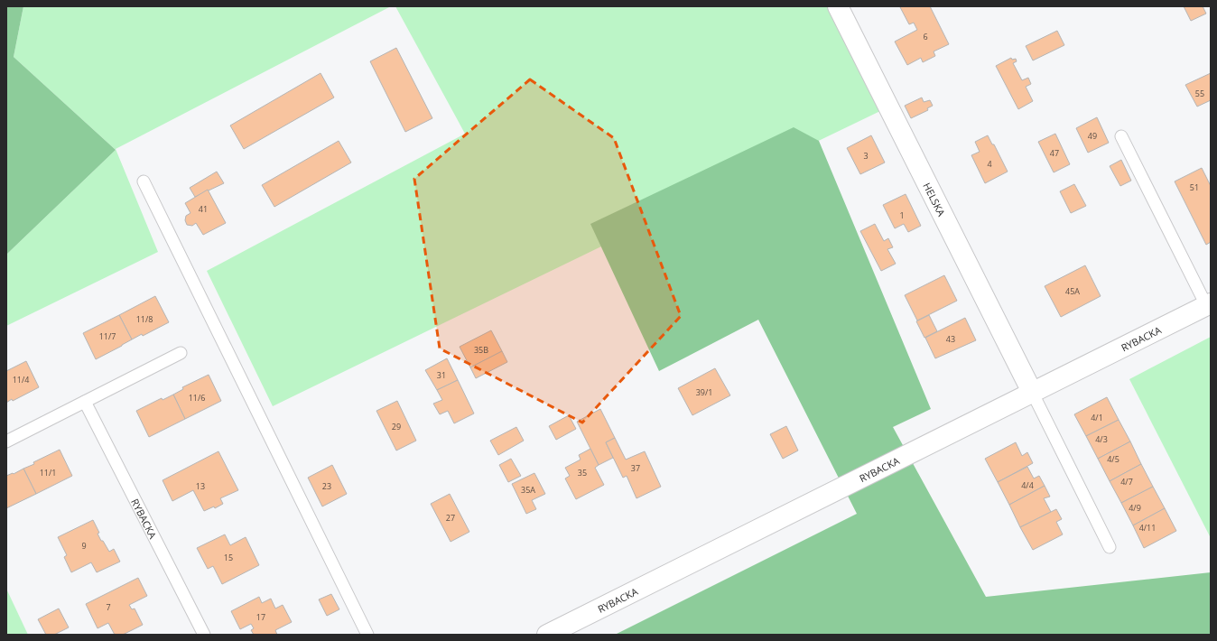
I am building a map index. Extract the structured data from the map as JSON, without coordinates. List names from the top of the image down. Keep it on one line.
{"streets":{"street":["HELSKA","RYBACKA"]},"crossings":[["HELSKA","RYBACKA"]],"house_numbers":["6","55","49","47","3","4","51","41","1","45A","11/8","11/7","43","35B","31","11/4","39/1","11/6","4/1","29","4/3","4/5","37","11/1","35","4/7","4/4","13","23","35A","4/9","27","4/11","9","15","7","17"]}
